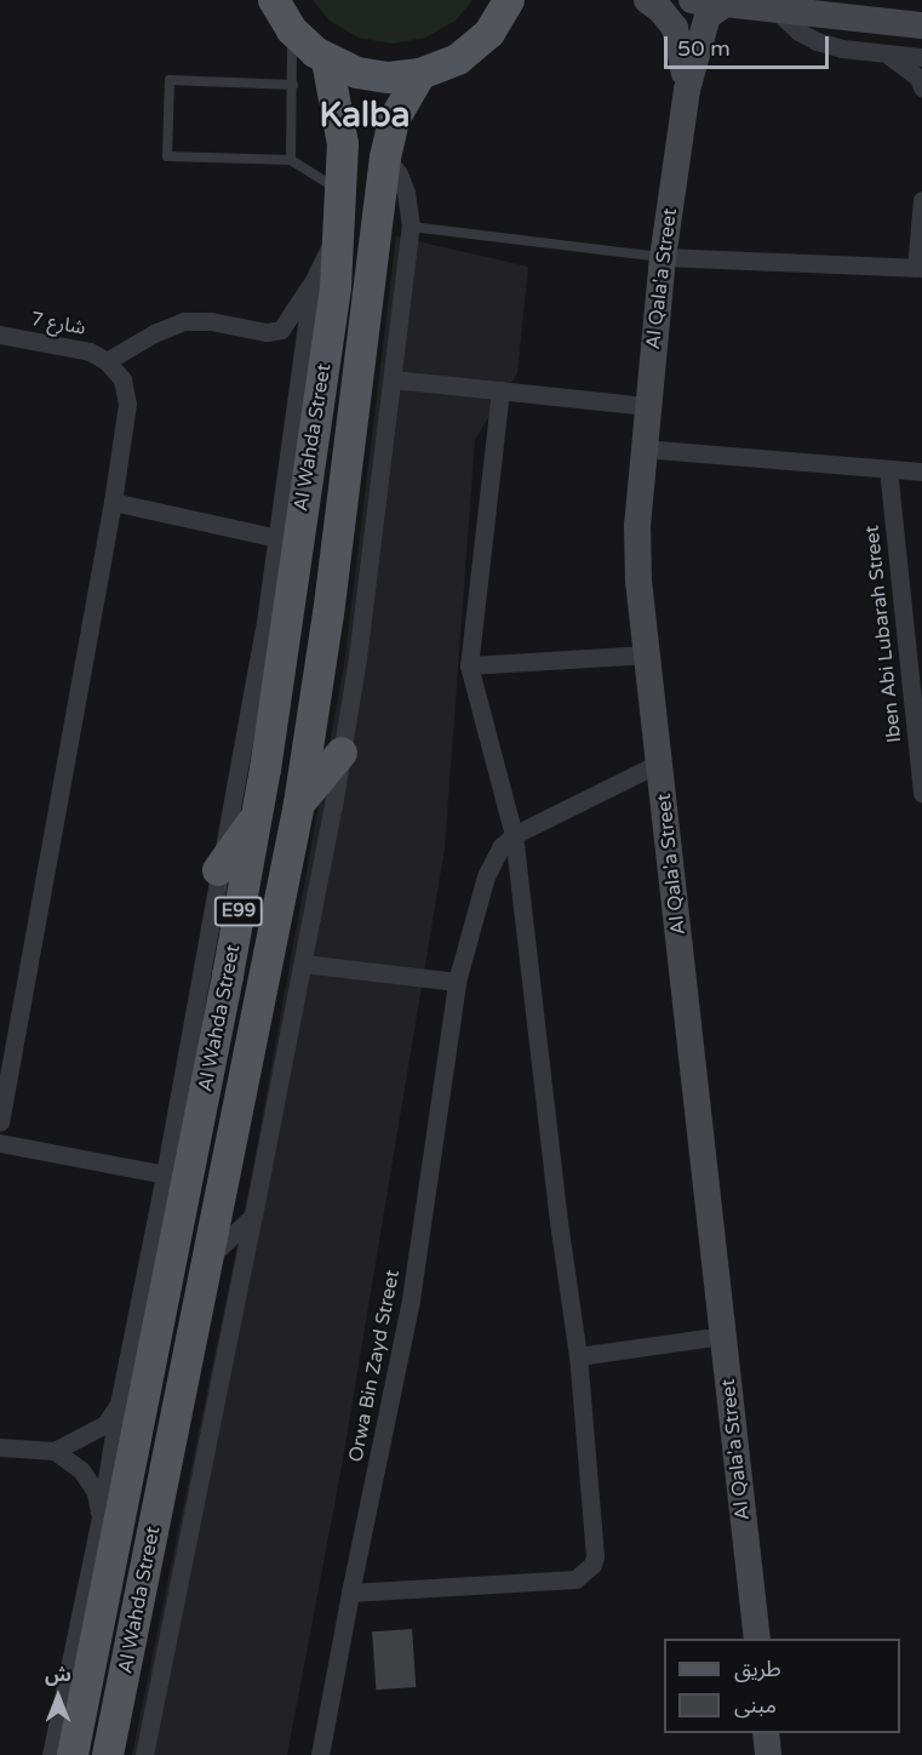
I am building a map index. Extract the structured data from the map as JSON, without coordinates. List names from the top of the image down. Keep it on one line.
{"streets":{"main road":["Al Wahda Street","E99"],"street":["Al Qala'a Street","شارع 7","Iben Abi Lubarah Street","Orwa Bin Zayd Street"]},"districts":["Kalba"],"legend":["طريق","مبنى"],"scale_bar":"50 m","north":"top"}
